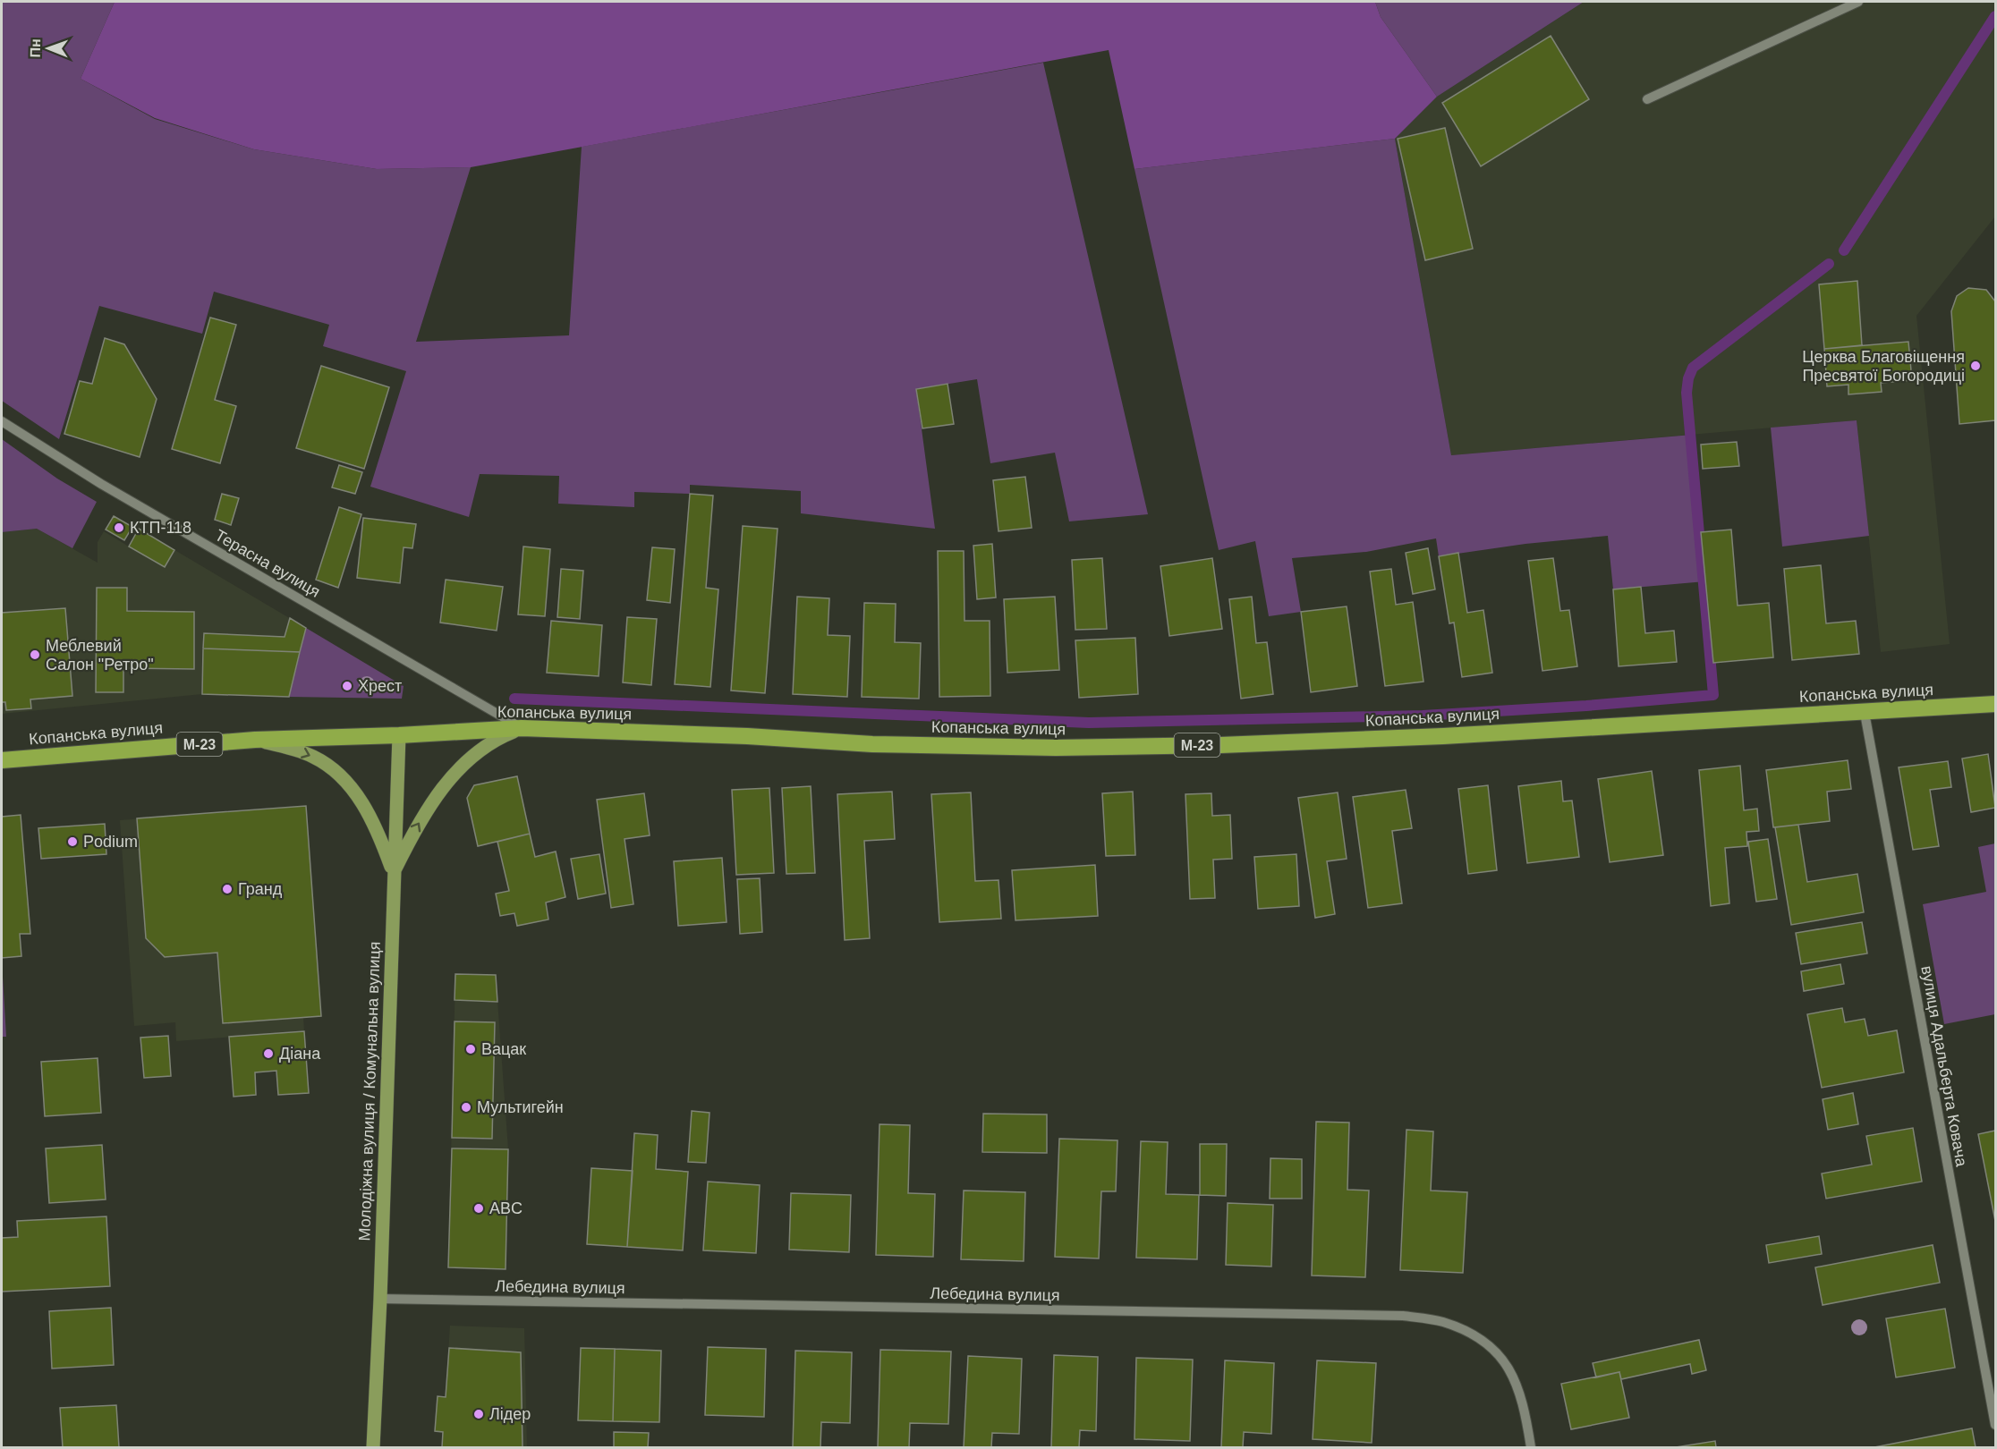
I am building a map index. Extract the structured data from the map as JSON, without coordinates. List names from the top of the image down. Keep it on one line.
{"streets":{"highway":["Копанська вулиця","М-23"],"main road":["Молодіжна вулиця / Комунальна вулиця"],"street":["Терасна вулиця","вулиця Адальберта Ковача","Лебедина вулиця"]},"crossings":[["Терасна вулиця","Копанська вулиця"],["Копанська вулиця","вулиця Адальберта Ковача"],["Копанська вулиця","Молодіжна вулиця / Комунальна вулиця"],["Молодіжна вулиця / Комунальна вулиця","Лебедина вулиця"]],"places":["Церква Благовіщення Пресвятої Богородиці","КТП-118","Меблевий Салон \"Ретро\"","Хрест","Podium","Гранд","Вацак","Діана","Мультигейн","ABC","Лідер"],"north":"left"}
